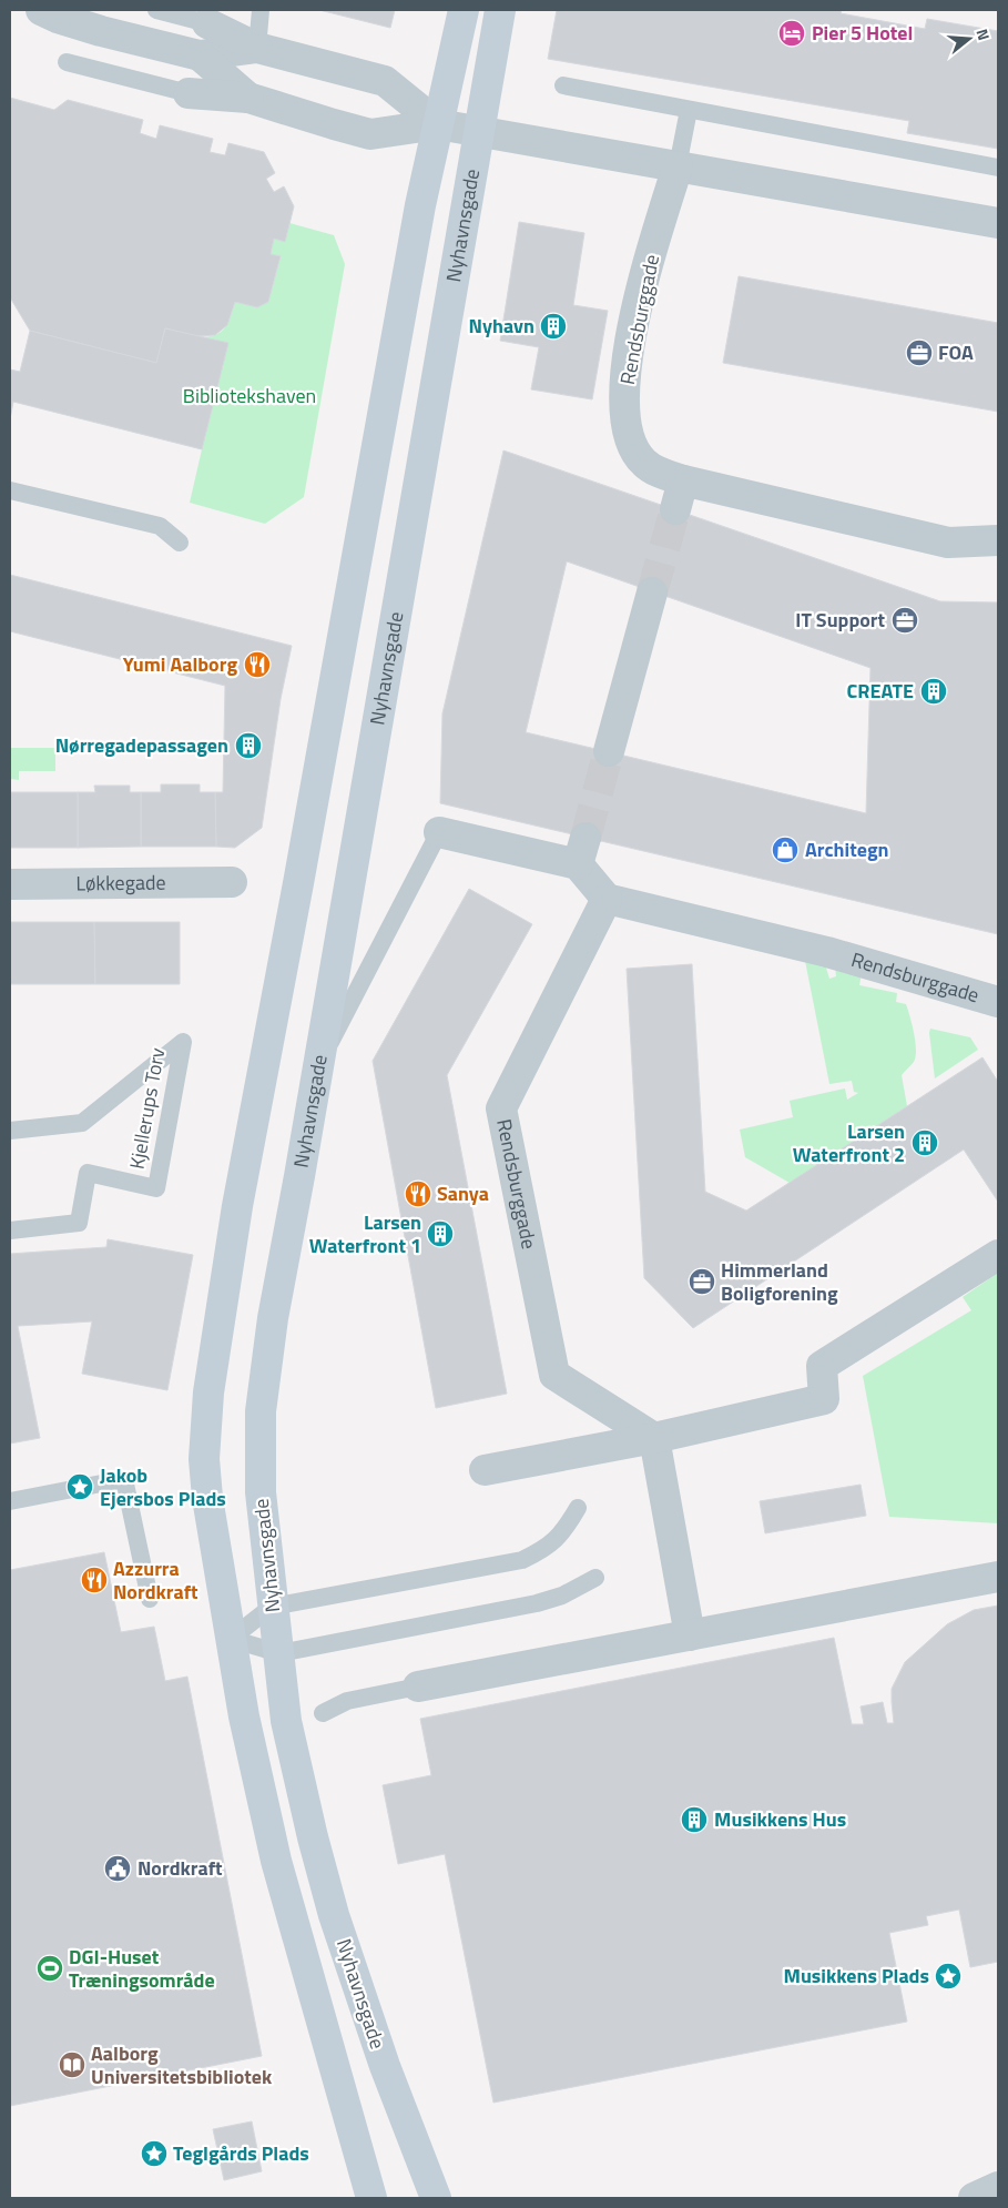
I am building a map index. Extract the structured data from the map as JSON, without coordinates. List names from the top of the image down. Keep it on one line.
{"streets":{"main road":["Nyhavnsgade"],"street":["Rendsburggade","Løkkegade"],"lane":["Kjellerups Torv"]},"parks":["Bibliotekshaven"],"places":{"hotel":["Pier 5 Hotel"],"building":["Nyhavn","CREATE","Nørregadepassagen","Larsen Waterfront 2","Larsen Waterfront 1","Musikkens Hus"],"office":["FOA","IT Support","Himmerland Boligforening"],"restaurant":["Yumi Aalborg","Sanya","Azzurra Nordkraft"],"shop":["Architegn"],"place":["Jakob Ejersbos Plads","Musikkens Plads","Teglgårds Plads"],"public building":["Nordkraft"],"sports":["DGI-Huset Træningsområde"],"library":["Aalborg Universitetsbibliotek"]},"north":"right"}
